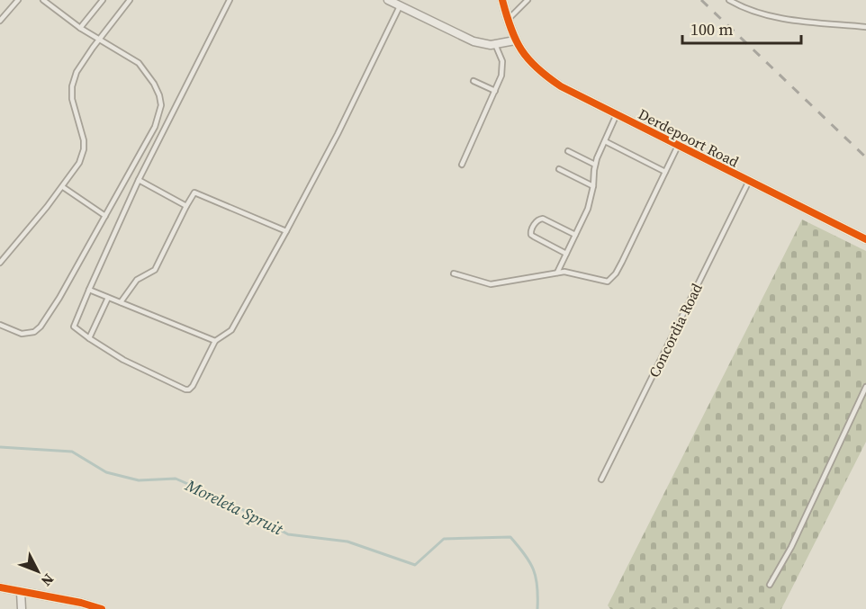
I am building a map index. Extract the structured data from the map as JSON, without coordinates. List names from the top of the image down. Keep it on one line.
{"streets":{"street":["Derdepoort Road"],"lane":["Concordia Road"]},"crossings":[["Derdepoort Road","Concordia Road"]],"water":["Moreleta Spruit"],"scale_bar":"100 m","north":"bottom right"}
